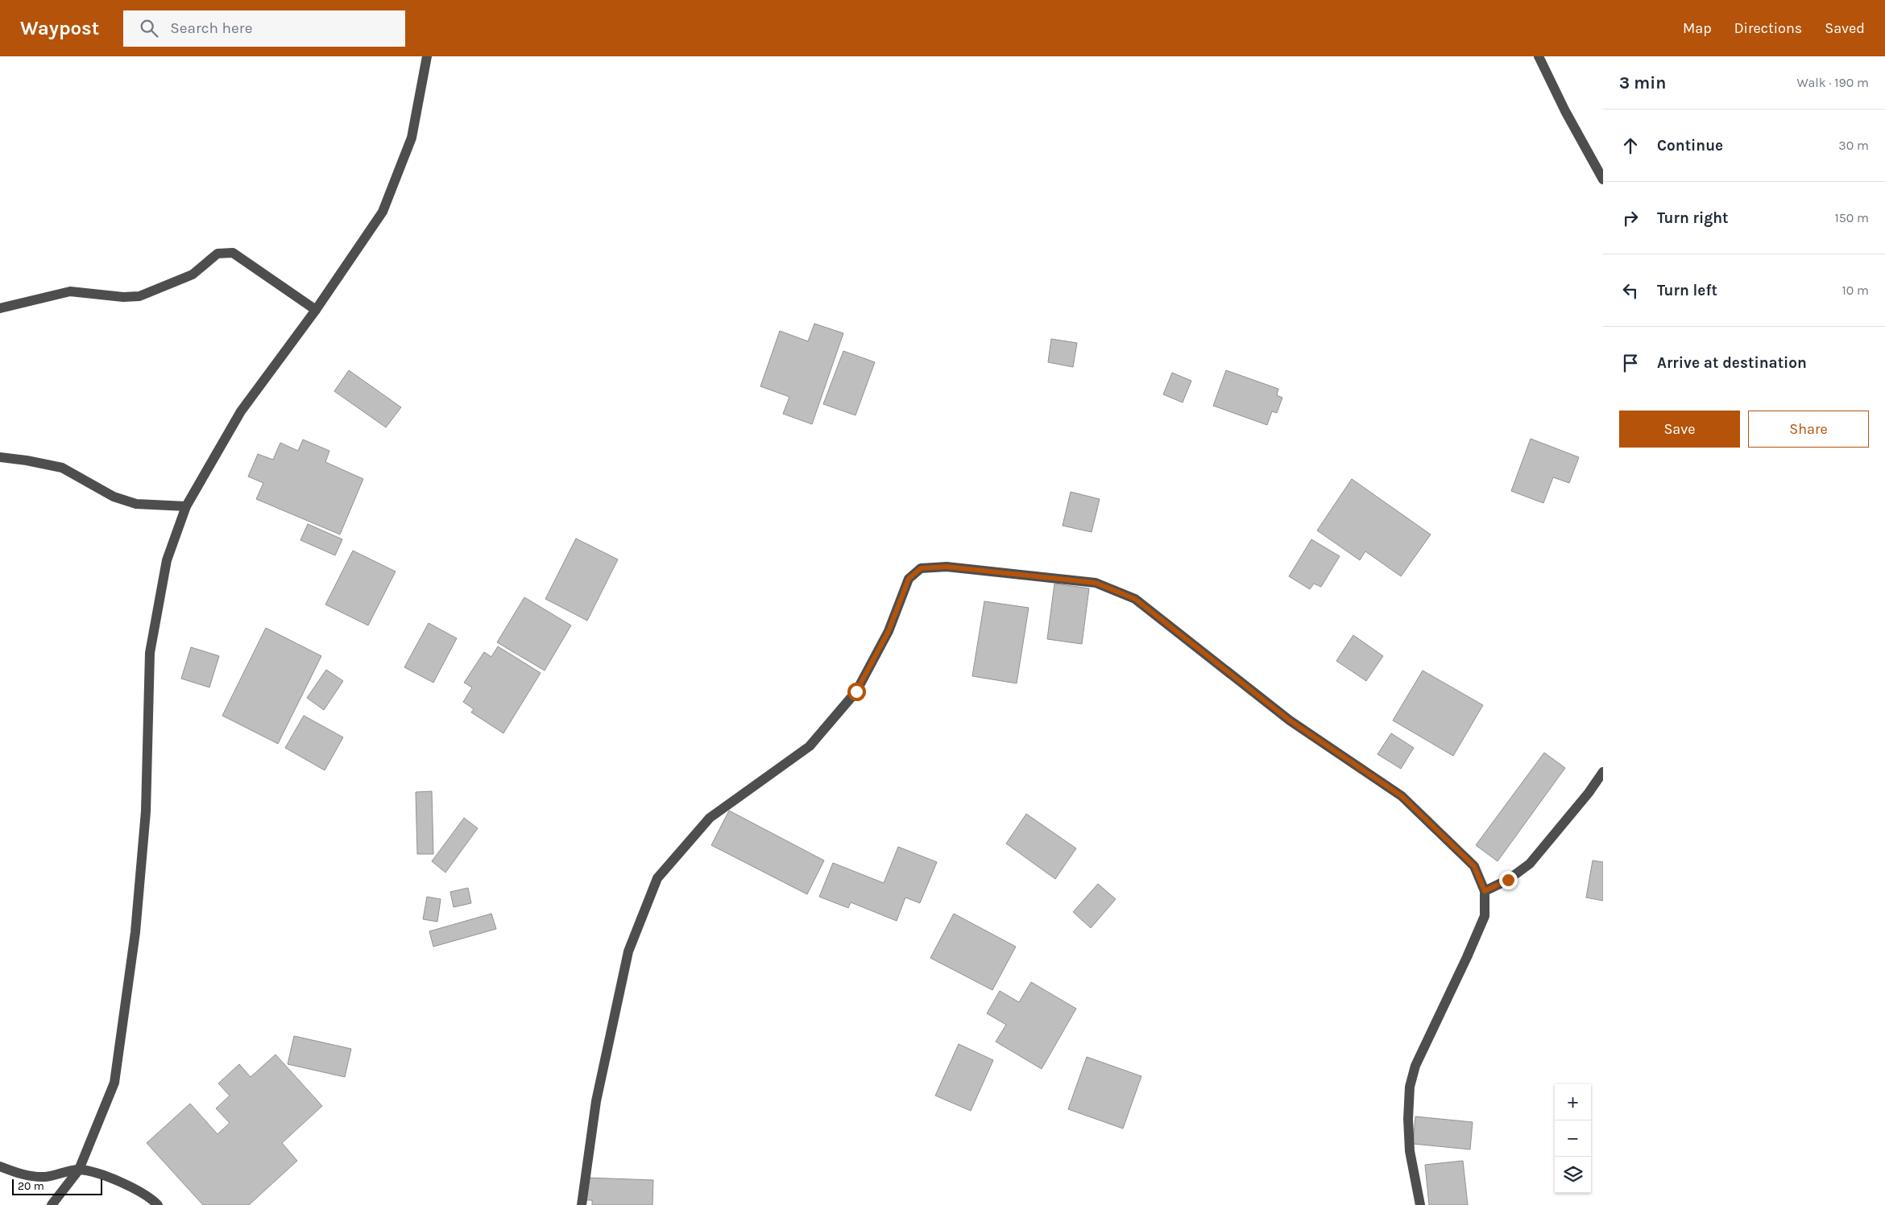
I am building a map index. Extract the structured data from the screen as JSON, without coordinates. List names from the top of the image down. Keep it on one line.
{"scale_bar":"20 m","page":{"header":"Waypost","search":"Search here","nav":["Map","Directions","Saved"],"heading":["3 min","Walk · 190 m"],"list":[["Continue","30 m"],["Turn right","150 m"],["Turn left","10 m"],"Arrive at destination"],"buttons":["Save","Share"],"map_buttons":["+","−"],"scale":"20 m"}}
